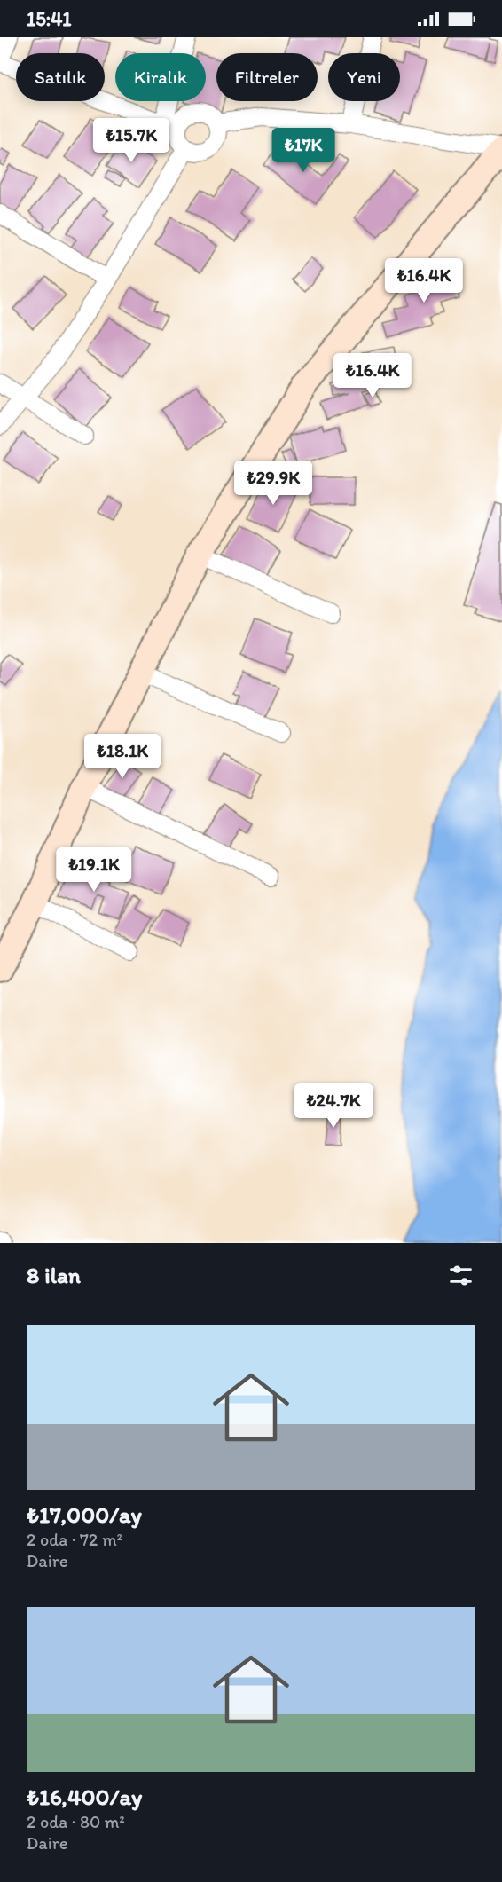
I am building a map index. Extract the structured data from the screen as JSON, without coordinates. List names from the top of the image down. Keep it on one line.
{"page":{"status":"15:41","chip":["Satılık","Kiralık","Filtreler","Yeni"],"price":["₺15.7K","₺17K","₺16.4K","₺16.4K","₺29.9K","₺18.1K","₺19.1K","₺24.7K"],"heading":"8 ilan","list":[{"name":"₺17,000/ay","note":"2 oda · 72 m² · Daire"},{"name":"₺16,400/ay","note":"2 oda · 80 m² · Daire"}]}}
